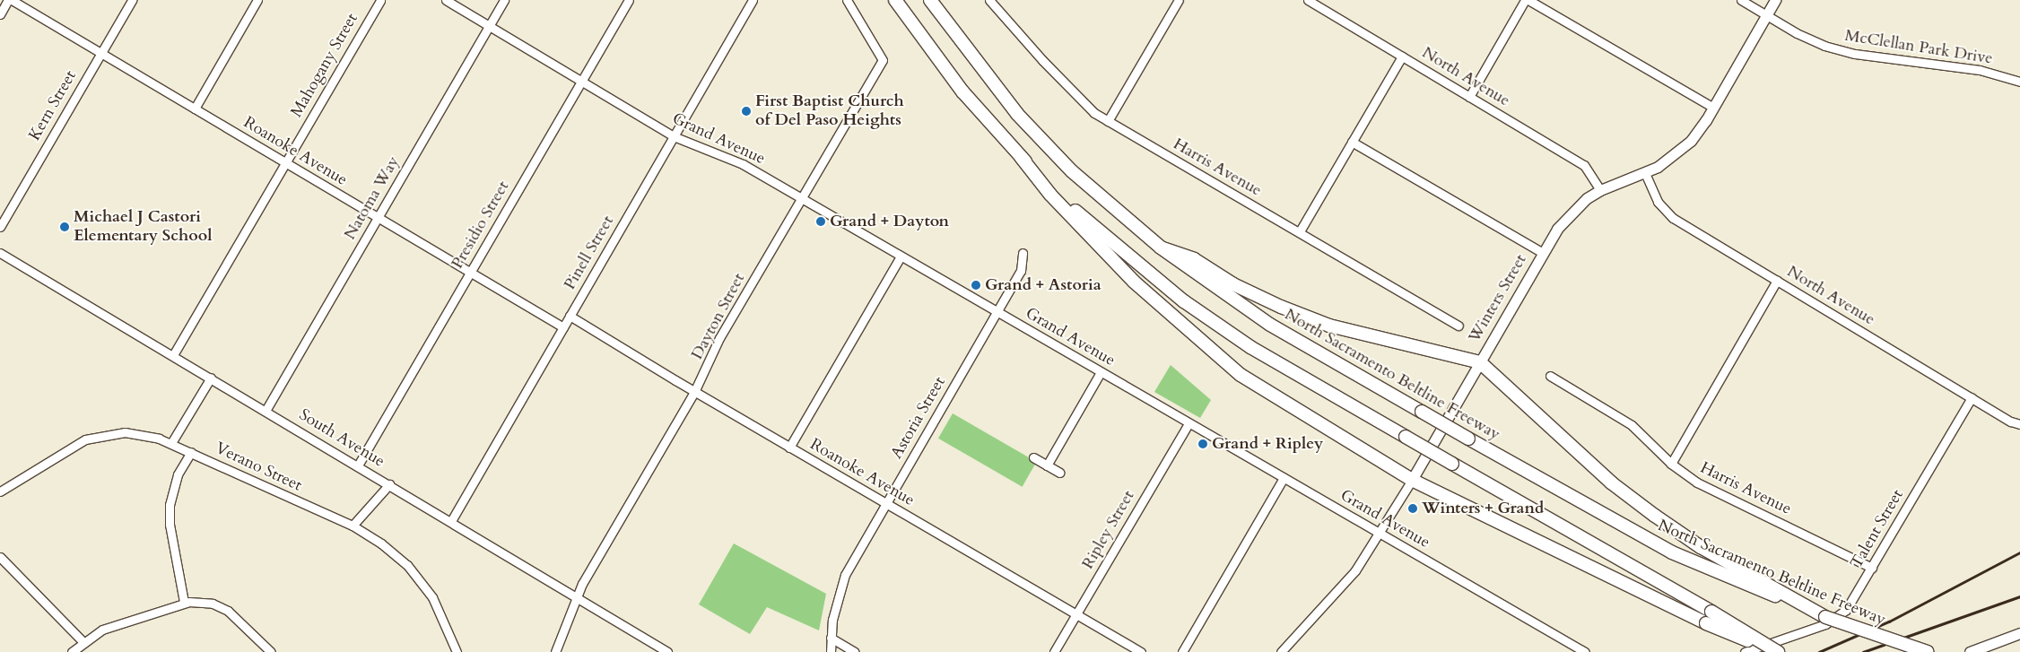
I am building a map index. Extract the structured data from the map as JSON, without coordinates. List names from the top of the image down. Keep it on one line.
{"streets":{"highway":["North Sacramento Beltline Freeway"],"main road":["Winters Street"],"street":["McClellan Park Drive","Mahogany Street","North Avenue","Kern Street","Grand Avenue","Roanoke Avenue","Harris Avenue","Natoma Way","Presidio Street","Pinell Street","Dayton Street","Astoria Street","South Avenue","Verano Street","Talent Street","Ripley Street"]},"crossings":[["McClellan Park Drive","Winters Street"],["Mahogany Street","Roanoke Avenue"],["Mahogany Street","South Avenue"],["North Avenue","Winters Street"],["North Avenue","Talent Street"],["Kern Street","Roanoke Avenue"],["Grand Avenue","Natoma Way"],["Grand Avenue","Presidio Street"],["Grand Avenue","Pinell Street"],["Grand Avenue","Winters Street"],["Grand Avenue","Dayton Street"],["Grand Avenue","Astoria Street"],["Grand Avenue","Ripley Street"],["Roanoke Avenue","Natoma Way"],["Roanoke Avenue","Presidio Street"],["Roanoke Avenue","Pinell Street"],["Roanoke Avenue","Dayton Street"],["Roanoke Avenue","Astoria Street"],["Roanoke Avenue","Ripley Street"],["Harris Avenue","Talent Street"],["Natoma Way","South Avenue"],["Presidio Street","South Avenue"],["Pinell Street","South Avenue"],["Dayton Street","South Avenue"]],"places":["First Baptist Church of Del Paso Heights","Grand + Dayton","Michael J Castori Elementary School","Grand + Astoria","Grand + Ripley","Winters + Grand"]}
